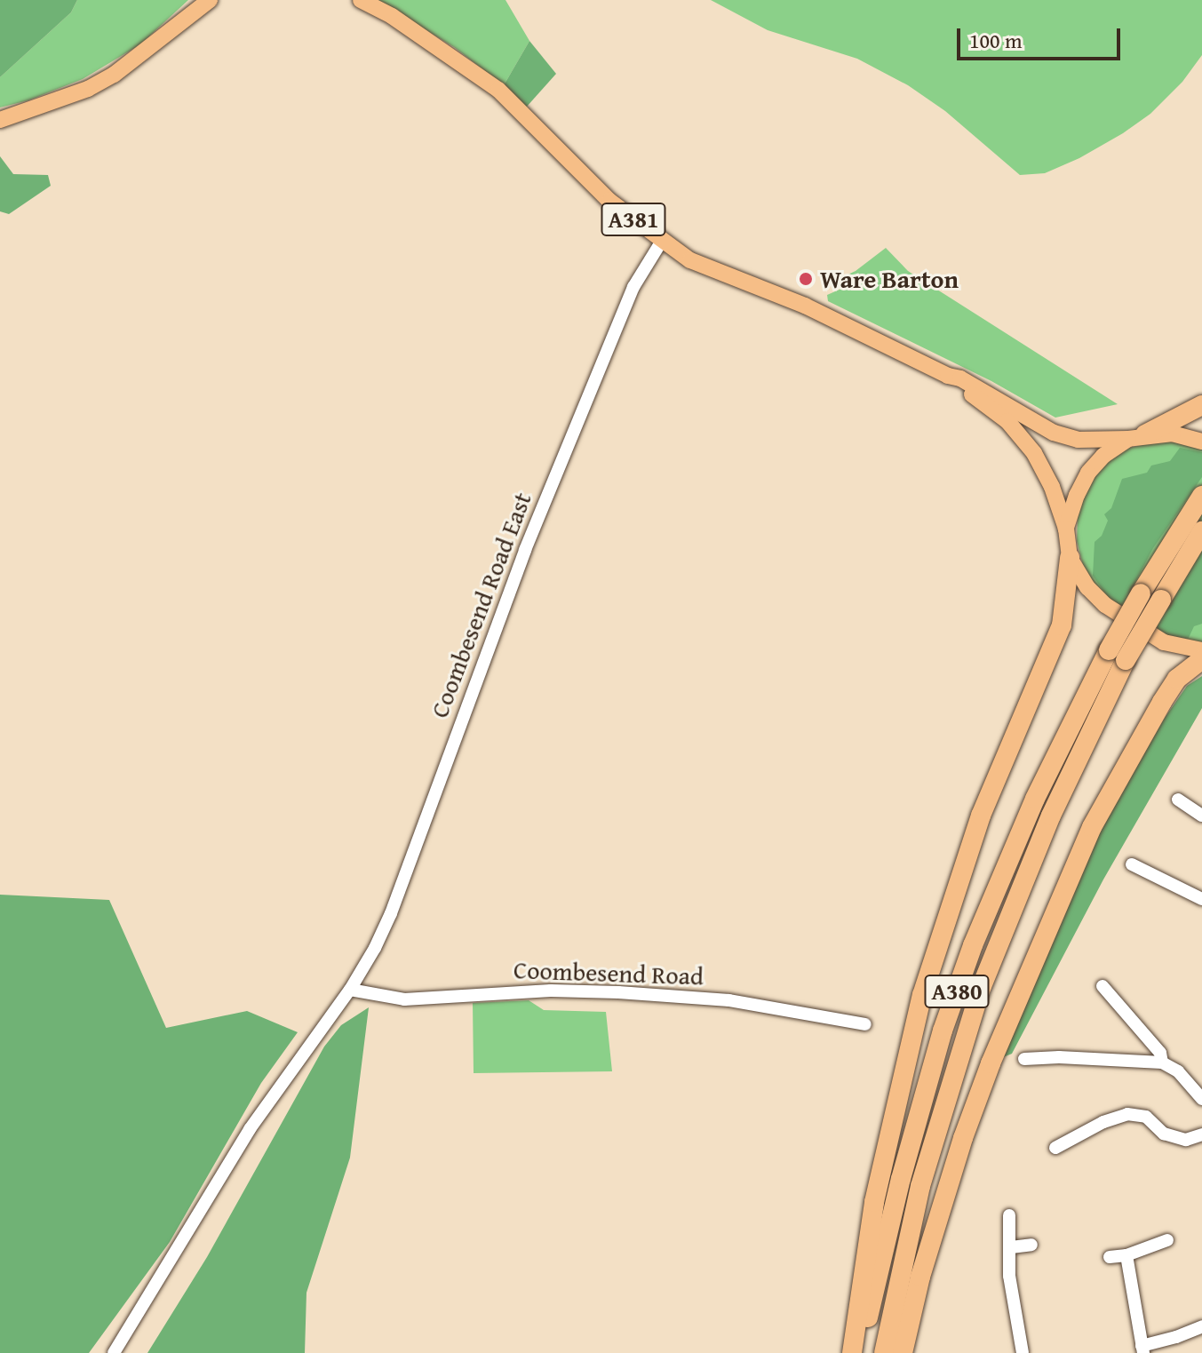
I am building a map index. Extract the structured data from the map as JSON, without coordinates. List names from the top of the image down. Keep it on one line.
{"streets":{"highway":["A380"],"main road":["A381"],"street":["Coombesend Road East","Coombesend Road"]},"crossings":[["A381","Coombesend Road East"],["Coombesend Road East","Coombesend Road"]],"places":["Ware Barton"],"scale_bar":"100 m"}
